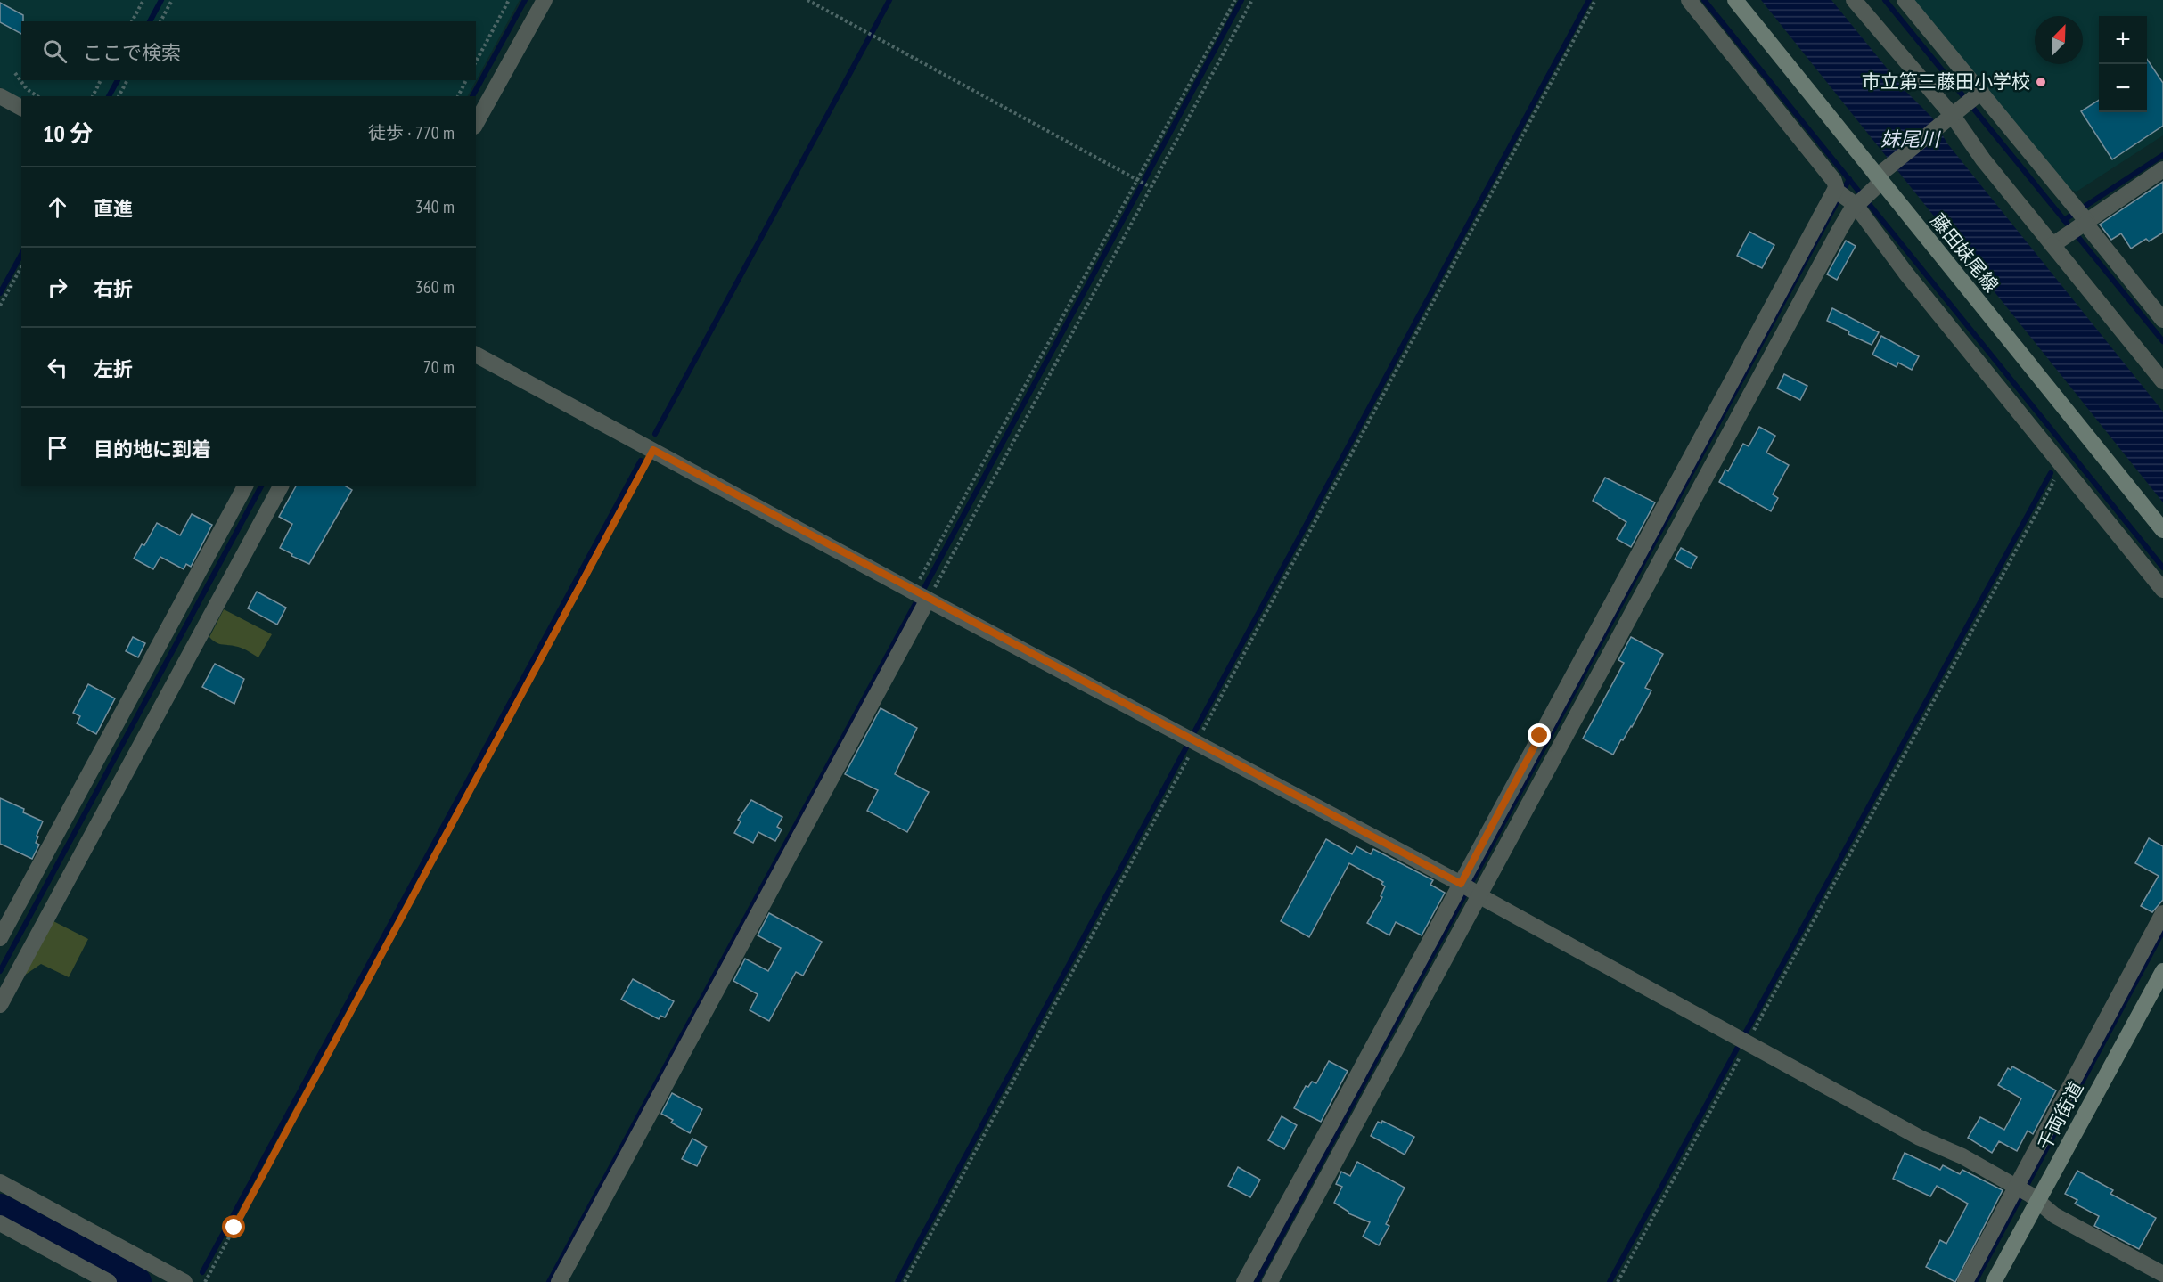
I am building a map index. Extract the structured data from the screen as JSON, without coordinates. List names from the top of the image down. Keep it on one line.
{"streets":{"main road":["藤田妹尾線","千両街道"]},"water":["妹尾川"],"places":["市立第三藤田小学校"],"north":"top right","page":{"map_buttons":["+","−"],"search":"ここで検索","heading":["10 分","徒歩 · 770 m"],"list":[["直進","340 m"],["右折","360 m"],["左折","70 m"],"目的地に到着"]}}
